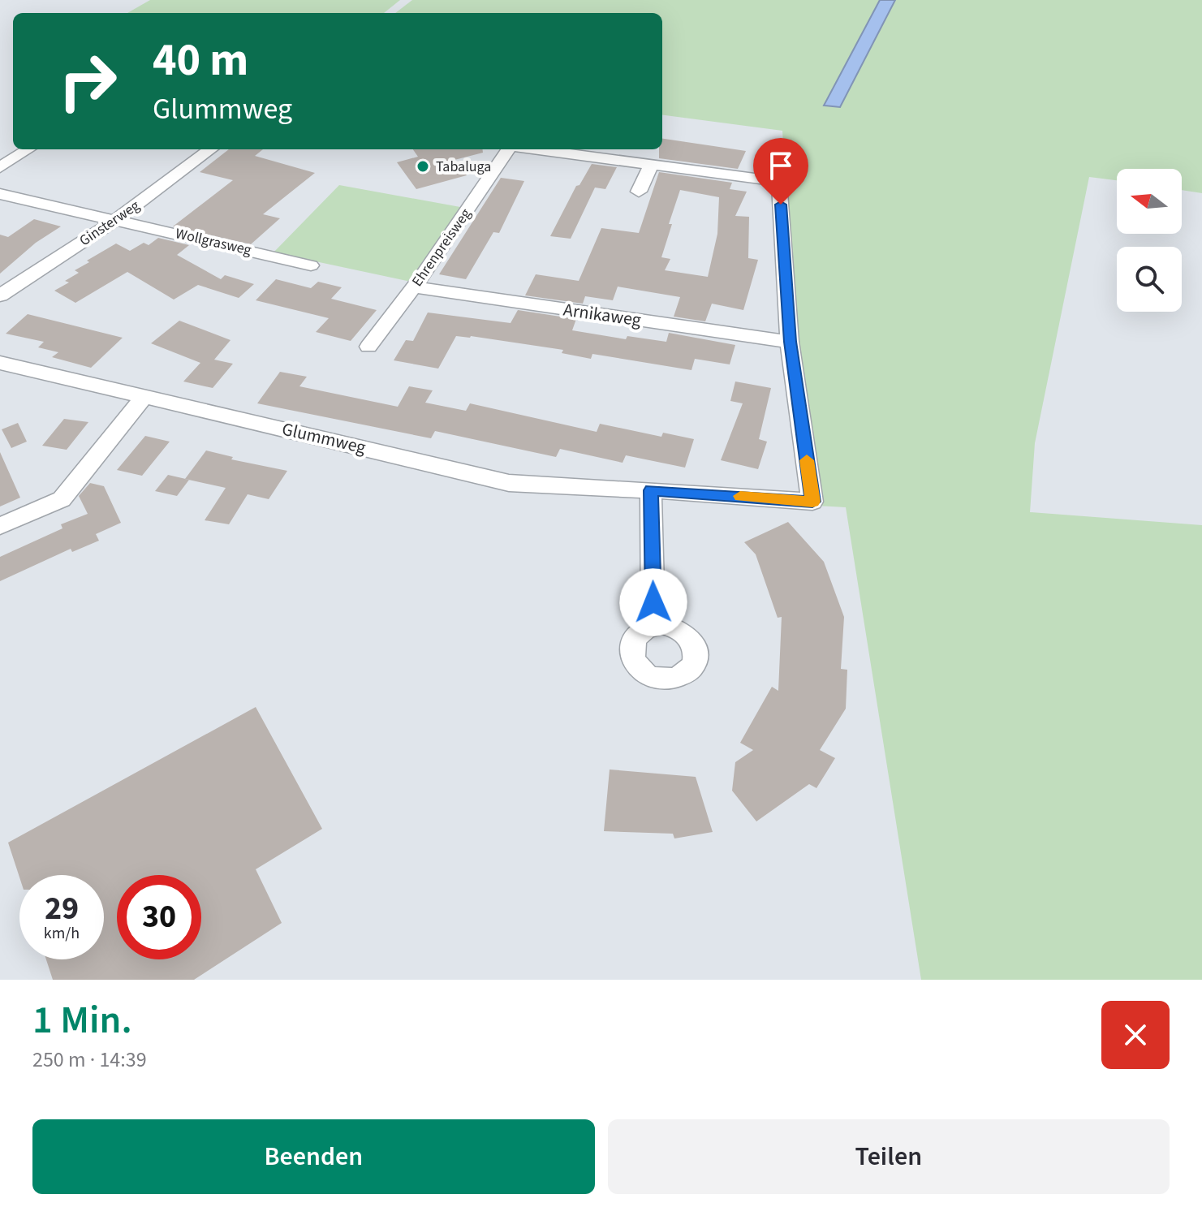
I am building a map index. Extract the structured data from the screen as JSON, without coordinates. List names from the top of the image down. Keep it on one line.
{"streets":{"street":["Ginsterweg","Wollgrasweg","Ehrenpreisweg","Arnikaweg","Glummweg"]},"crossings":[["Ginsterweg","Wollgrasweg"],["Ehrenpreisweg","Arnikaweg"],["Arnikaweg","Glummweg"]],"places":["Tabaluga"],"north":"left","page":{"turn":["40 m","Glummweg"],"speed":"29 km/h","limit":"30","heading":["1 Min.","250 m · 14:39"],"buttons":["Beenden","Teilen"]}}
